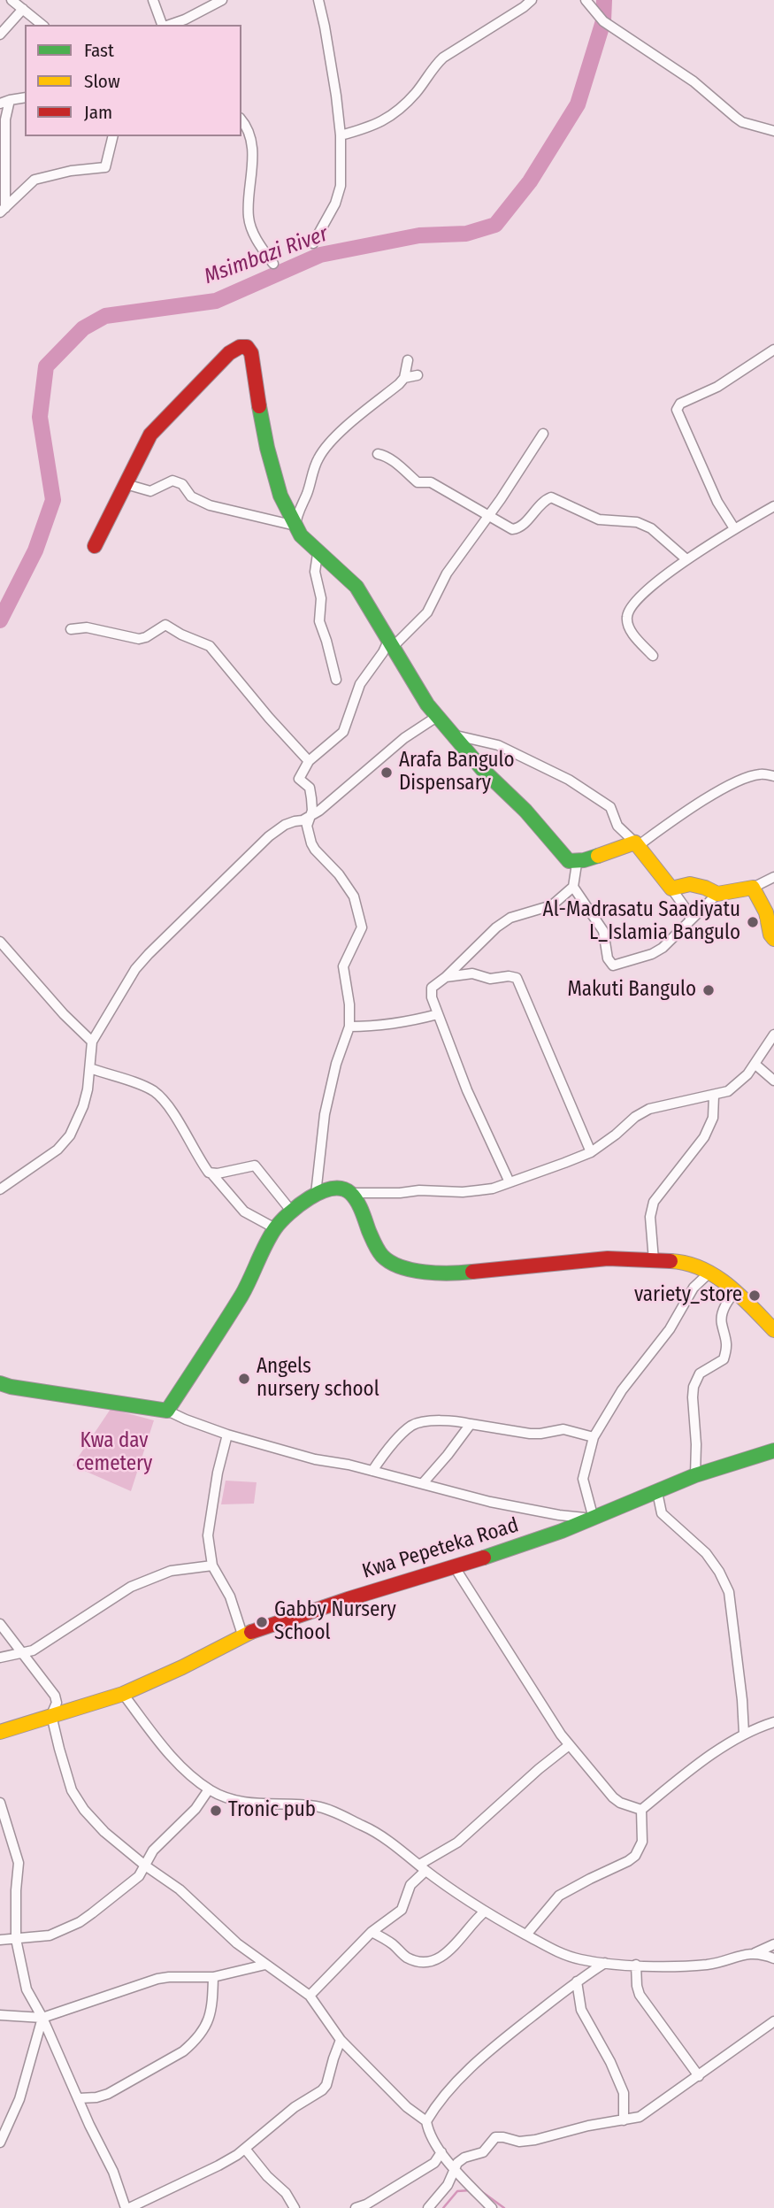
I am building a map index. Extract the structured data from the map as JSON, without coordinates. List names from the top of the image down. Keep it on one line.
{"streets":{"street":["Kwa Pepeteka Road"]},"water":["Msimbazi River"],"parks":["Kwa dav cemetery"],"places":["Arafa Bangulo Dispensary","Al-Madrasatu Saadiyatu L_Islamia Bangulo","Makuti Bangulo","variety_store","Angels nursery school","Gabby Nursery School","Tronic pub"],"legend":["Fast","Slow","Jam"]}
